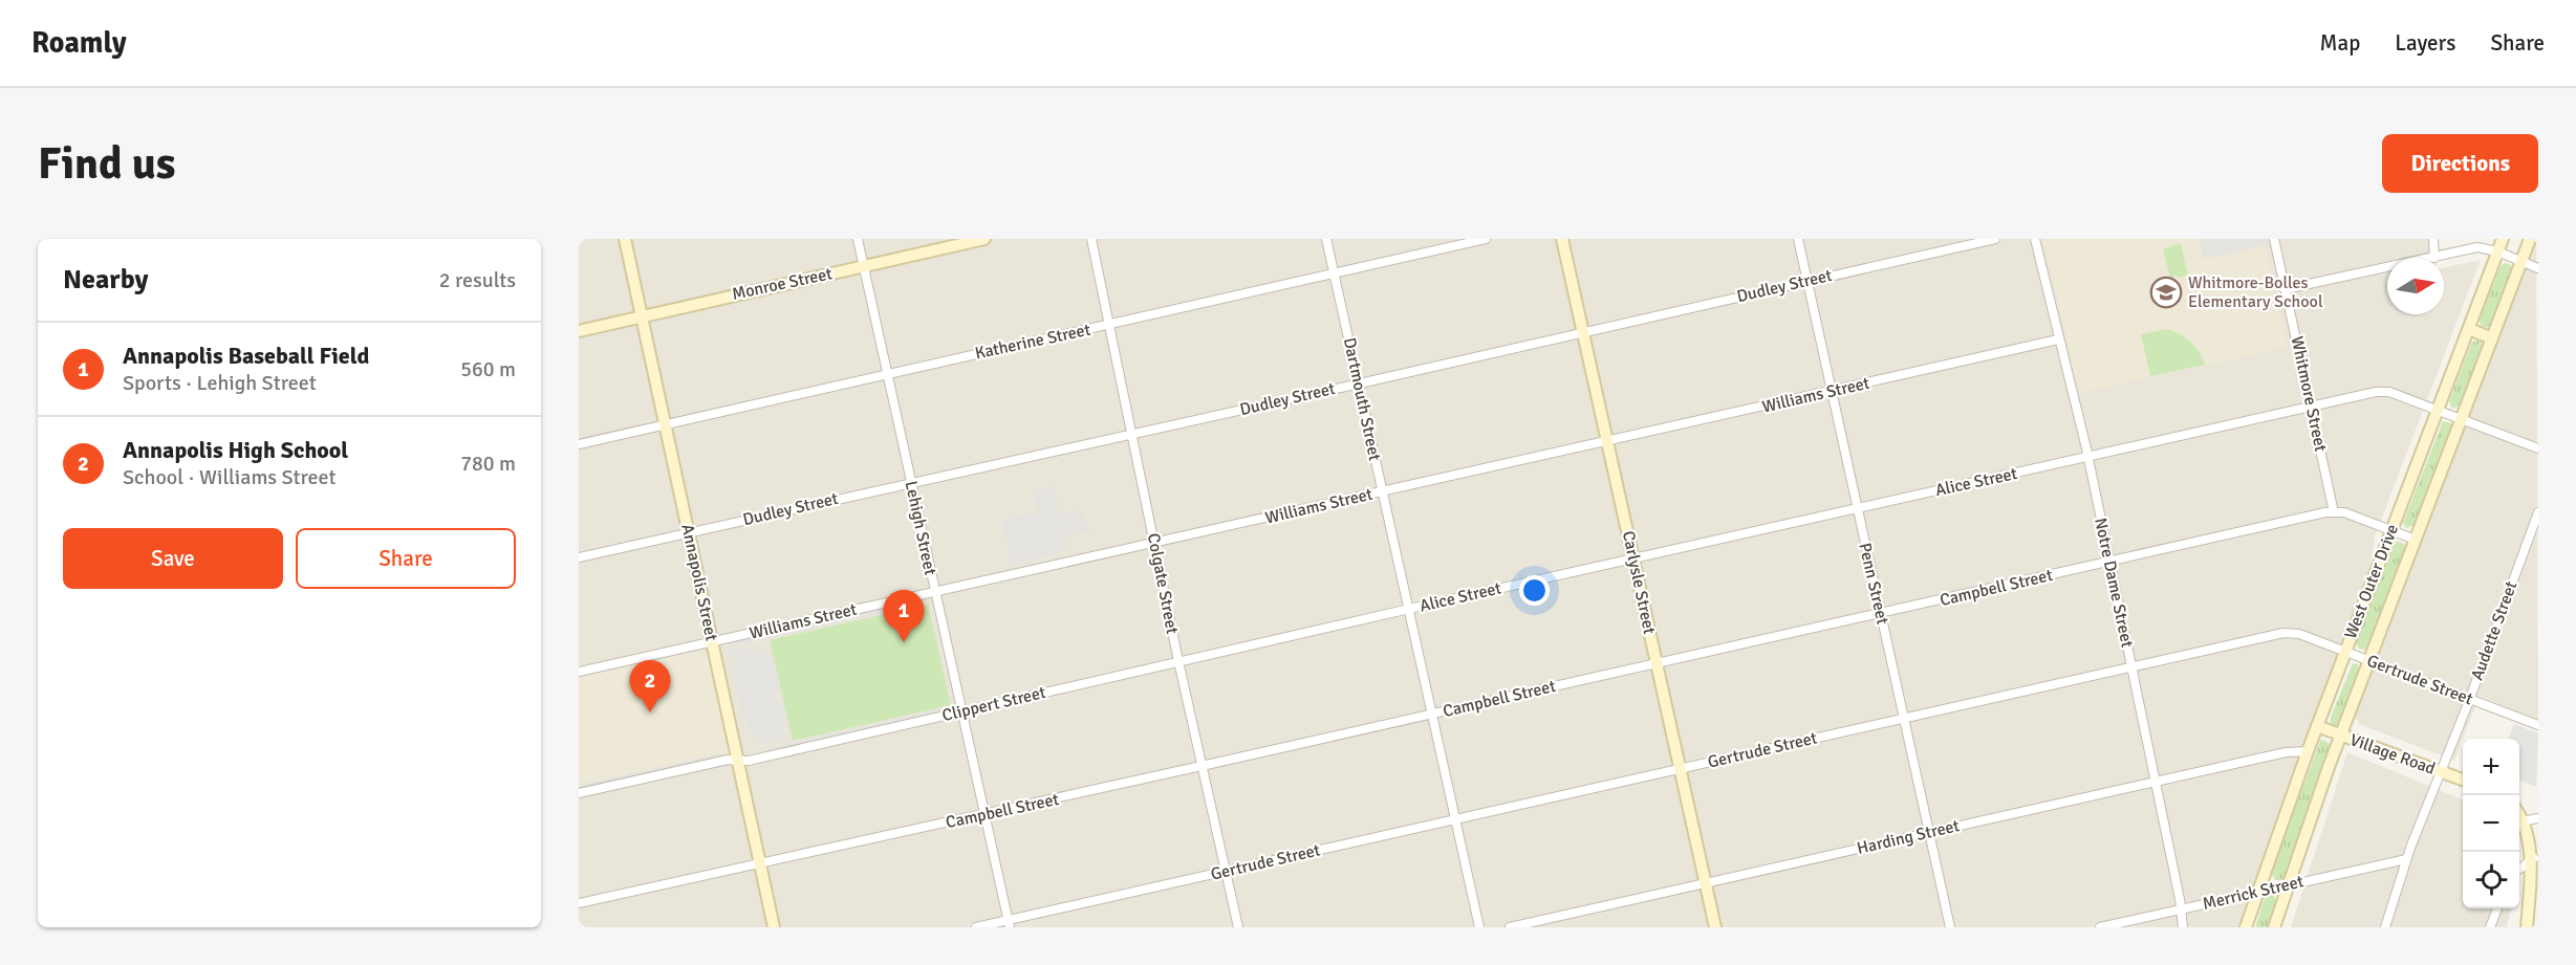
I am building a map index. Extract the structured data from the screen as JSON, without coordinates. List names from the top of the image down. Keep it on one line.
{"streets":{"street":["Monroe Street","Dudley Street","Katherine Street","Whitmore Street","Williams Street","Dartmouth Street","Alice Street","Lehigh Street","West Outer Drive","Annapolis Street","Carlysle Street","Notre Dame Street","Colgate Street","Penn Street","Campbell Street","Audette Street","Gertrude Street","Clippert Street","Village Road","Harding Street","Merrick Street"]},"crossings":[["Monroe Street","Lehigh Street"],["Monroe Street","Annapolis Street"],["Dudley Street","Dartmouth Street"],["Dudley Street","Lehigh Street"],["Dudley Street","Annapolis Street"],["Dudley Street","Carlysle Street"],["Dudley Street","Colgate Street"],["Dudley Street","Penn Street"],["Katherine Street","Dartmouth Street"],["Katherine Street","Lehigh Street"],["Katherine Street","Annapolis Street"],["Katherine Street","Colgate Street"],["Whitmore Street","Alice Street"],["Whitmore Street","Campbell Street"],["Williams Street","Dartmouth Street"],["Williams Street","Lehigh Street"],["Williams Street","Annapolis Street"],["Williams Street","Carlysle Street"],["Williams Street","Notre Dame Street"],["Williams Street","Colgate Street"],["Williams Street","Penn Street"],["Dartmouth Street","Alice Street"],["Dartmouth Street","Campbell Street"],["Dartmouth Street","Gertrude Street"],["Dartmouth Street","Clippert Street"],["Alice Street","West Outer Drive"],["Alice Street","Carlysle Street"],["Alice Street","Notre Dame Street"],["Alice Street","Penn Street"],["Alice Street","Clippert Street"],["Lehigh Street","Campbell Street"],["Lehigh Street","Gertrude Street"],["Lehigh Street","Clippert Street"],["West Outer Drive","Campbell Street"],["West Outer Drive","Gertrude Street"],["West Outer Drive","Village Road"],["West Outer Drive","Harding Street"],["West Outer Drive","Merrick Street"],["Annapolis Street","Campbell Street"],["Annapolis Street","Clippert Street"],["Carlysle Street","Campbell Street"],["Carlysle Street","Gertrude Street"],["Carlysle Street","Harding Street"],["Notre Dame Street","Campbell Street"],["Notre Dame Street","Gertrude Street"],["Notre Dame Street","Harding Street"],["Notre Dame Street","Merrick Street"],["Colgate Street","Campbell Street"],["Colgate Street","Gertrude Street"],["Colgate Street","Clippert Street"],["Penn Street","Campbell Street"],["Penn Street","Gertrude Street"],["Penn Street","Harding Street"],["Audette Street","Gertrude Street"],["Audette Street","Village Road"],["Audette Street","Merrick Street"]],"places":{"school or university":["Whitmore-Bolles Elementary School"]},"north":"right","page":{"header":"Roamly","nav":["Map","Layers","Share"],"buttons":["Directions",["Save","Share"]],"title":"Find us","heading":["Nearby","2 results"],"list":[{"mark":"1","name":"Annapolis Baseball Field","note":"Sports · Lehigh Street","value":"560 m"},{"mark":"2","name":"Annapolis High School","note":"School · Williams Street","value":"780 m"}],"pins":["1","2"],"map_buttons":["+","−"]}}
